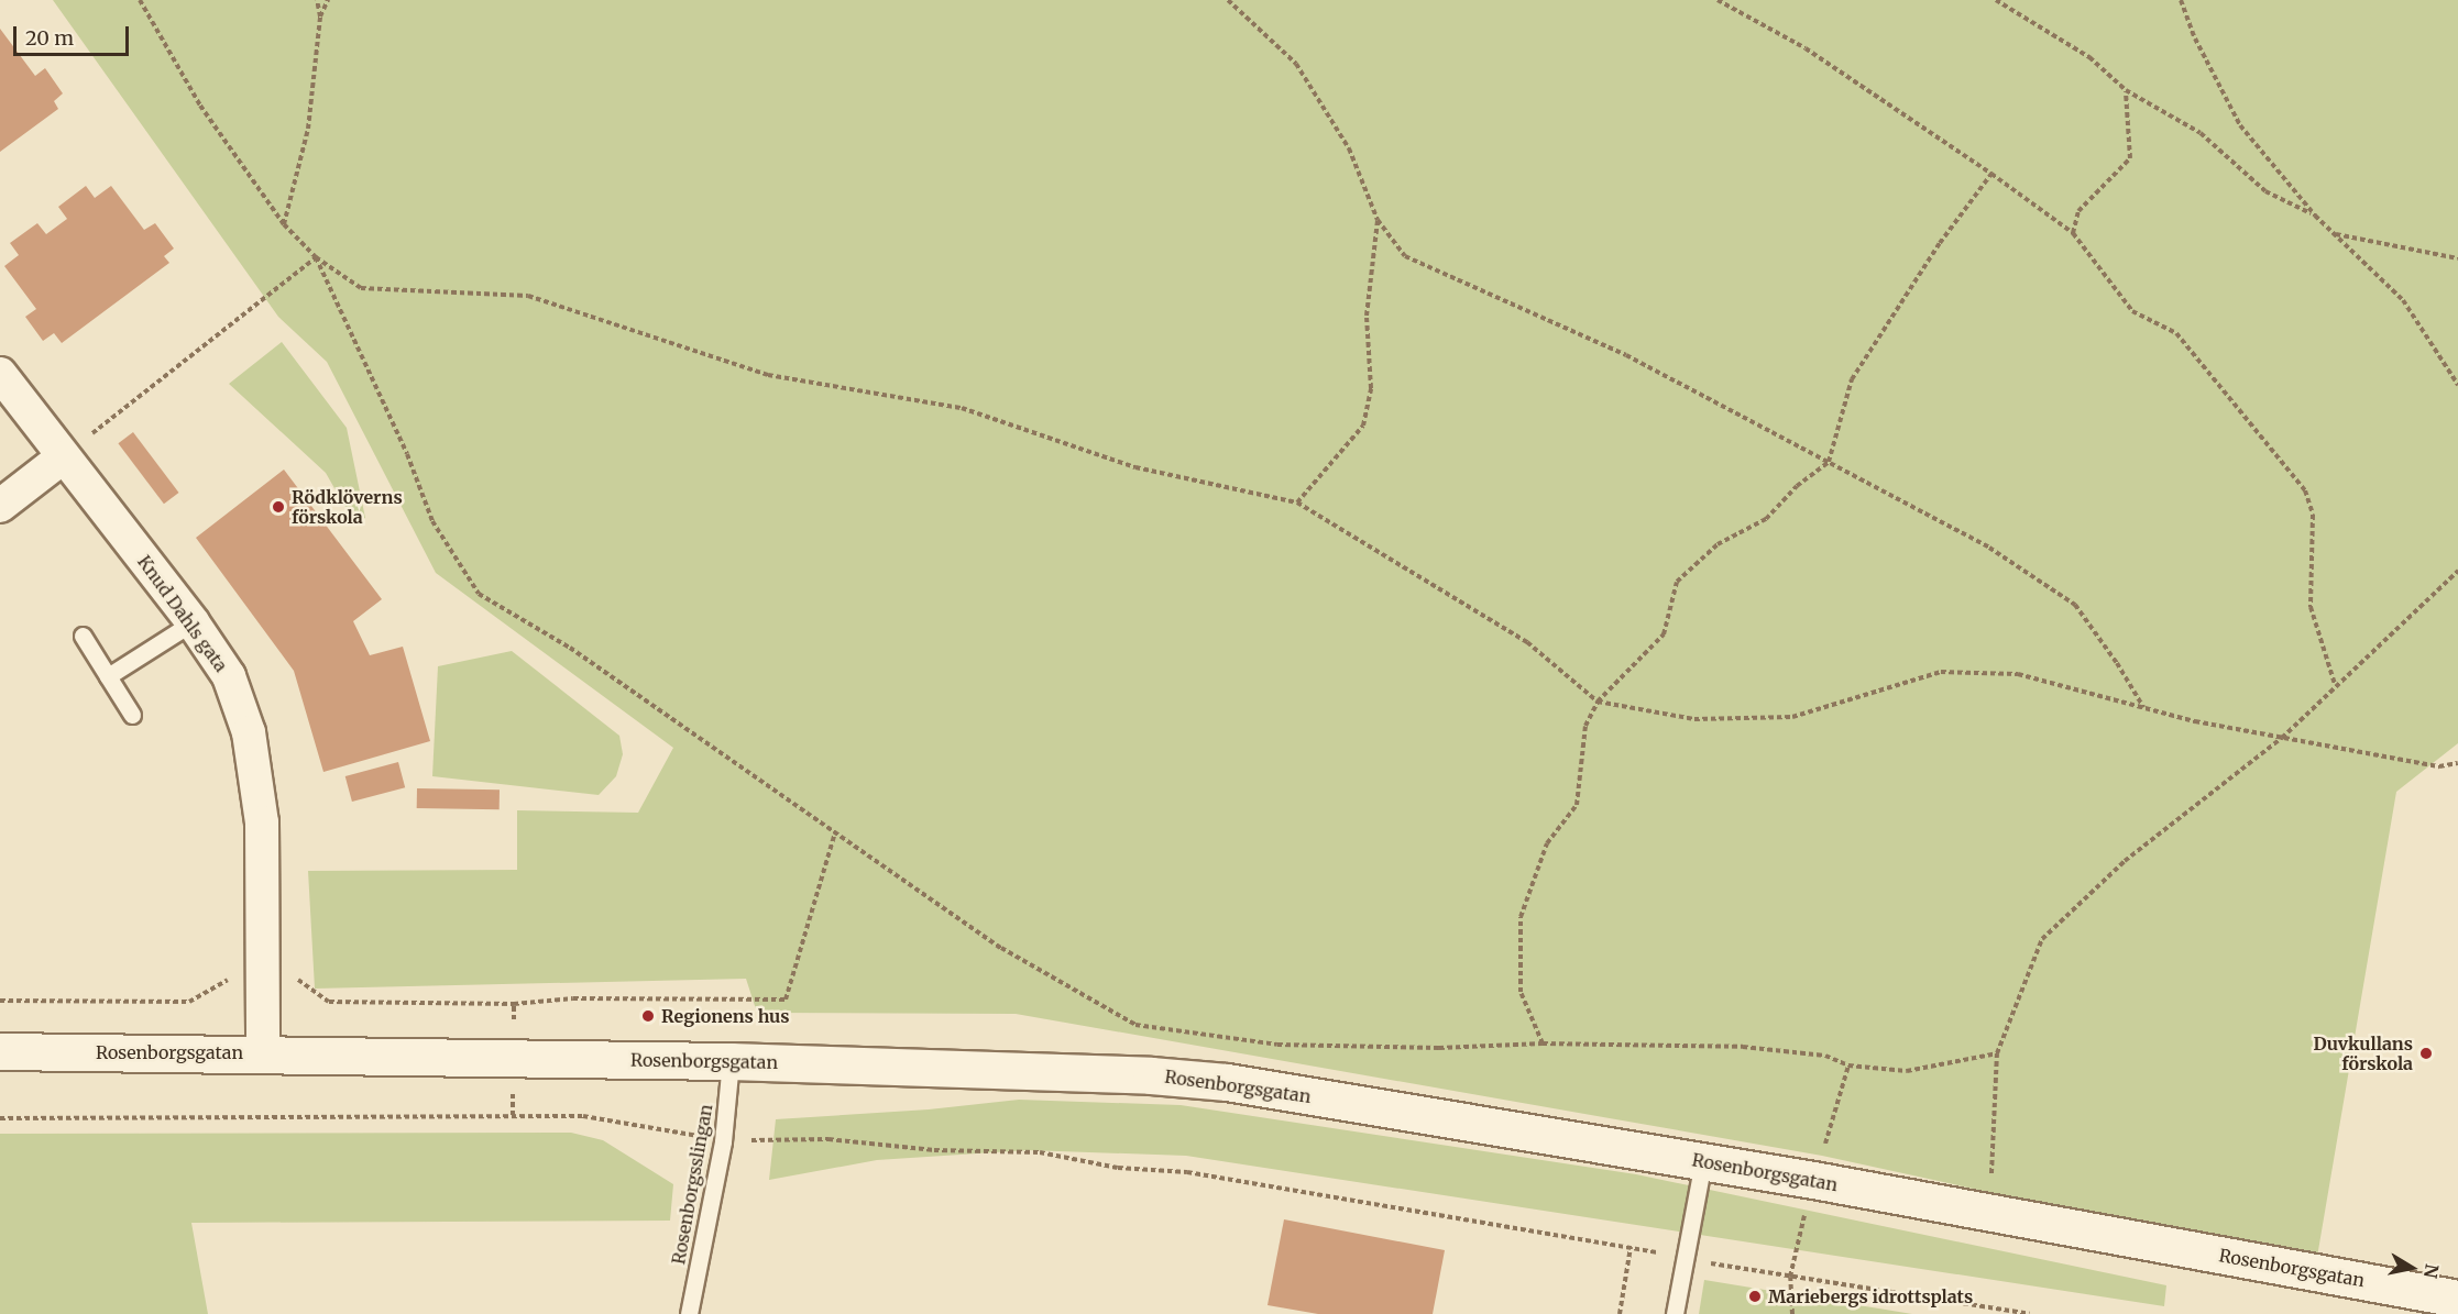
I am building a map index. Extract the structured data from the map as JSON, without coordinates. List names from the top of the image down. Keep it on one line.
{"streets":{"street":["Knud Dahls gata","Rosenborgsgatan"],"lane":["Rosenborgsslingan"]},"crossings":[["Knud Dahls gata","Rosenborgsgatan"],["Rosenborgsgatan","Rosenborgsslingan"]],"places":["Rödklöverns förskola","Regionens hus","Duvkullans förskola","Mariebergs idrottsplats"],"scale_bar":"20 m","north":"right"}
